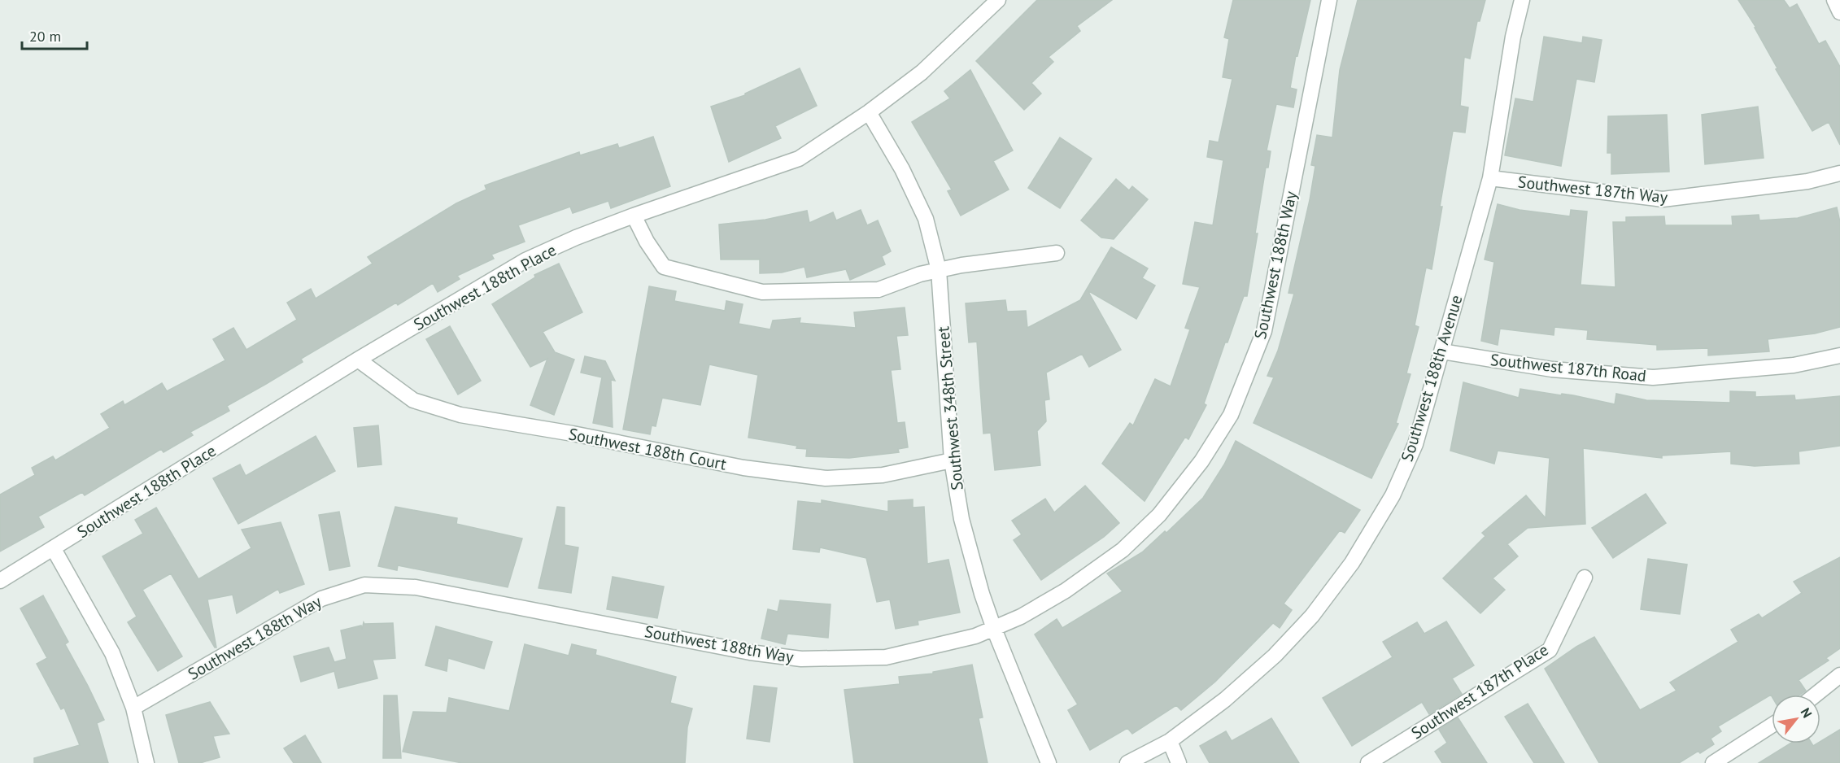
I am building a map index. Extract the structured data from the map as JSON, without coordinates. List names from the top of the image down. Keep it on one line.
{"streets":{"street":["Southwest 187th Way","Southwest 188th Way","Southwest 188th Place","Southwest 187th Road","Southwest 188th Avenue","Southwest 348th Street","Southwest 188th Court","Southwest 187th Place"]},"crossings":[["Southwest 187th Way","Southwest 188th Avenue"],["Southwest 188th Way","Southwest 348th Street"],["Southwest 188th Place","Southwest 348th Street"],["Southwest 188th Place","Southwest 188th Court"],["Southwest 187th Road","Southwest 188th Avenue"],["Southwest 348th Street","Southwest 188th Court"]],"scale_bar":"20 m","north":"top right"}
